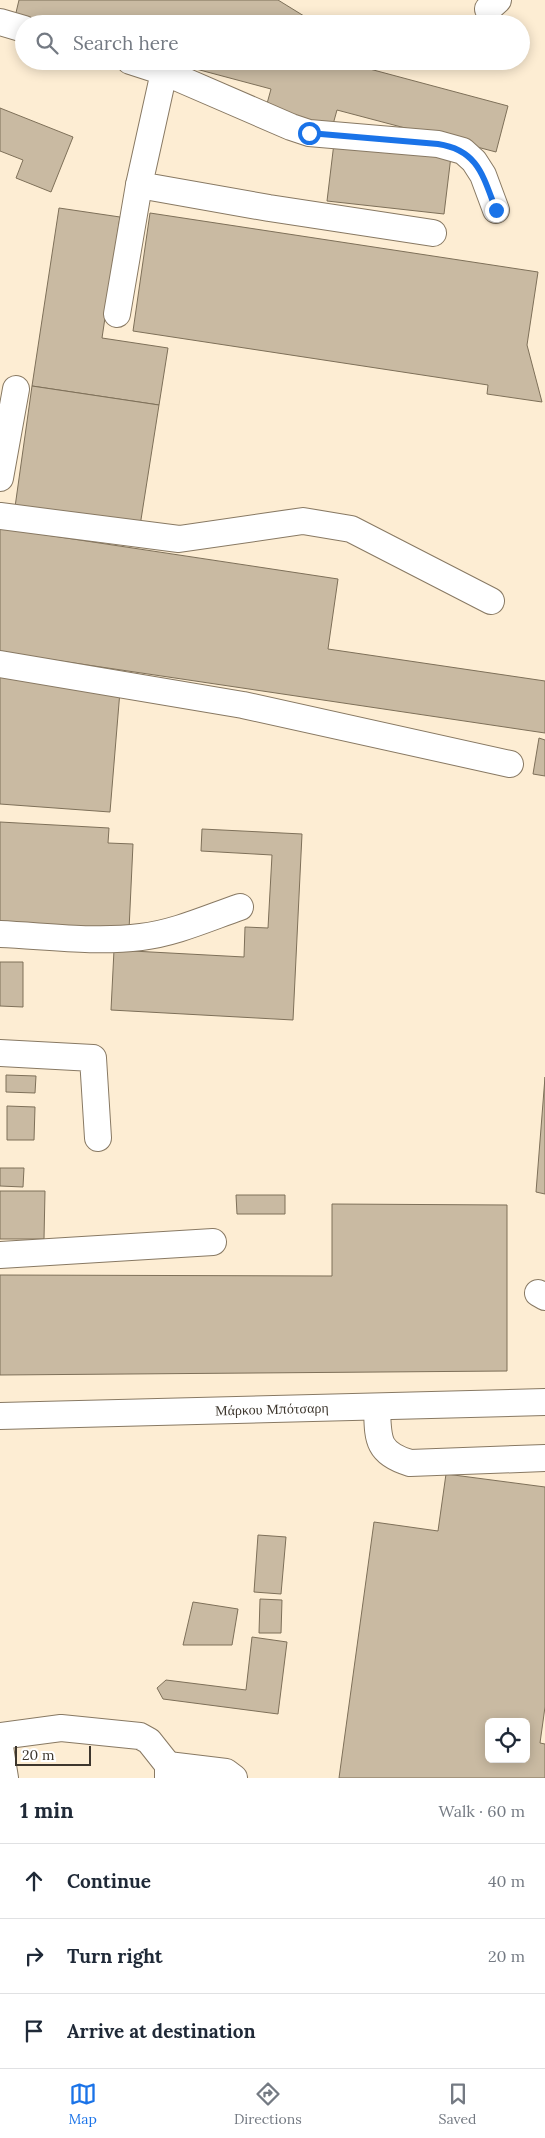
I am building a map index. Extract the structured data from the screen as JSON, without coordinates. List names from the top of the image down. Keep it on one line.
{"streets":{"street":["Μάρκου Μπότσαρη"]},"scale_bar":"20 m","page":{"search":"Search here","scale":"20 m","heading":["1 min","Walk · 60 m"],"list":[["Continue","40 m"],["Turn right","20 m"],"Arrive at destination"],"nav":["Map","Directions","Saved"]}}
